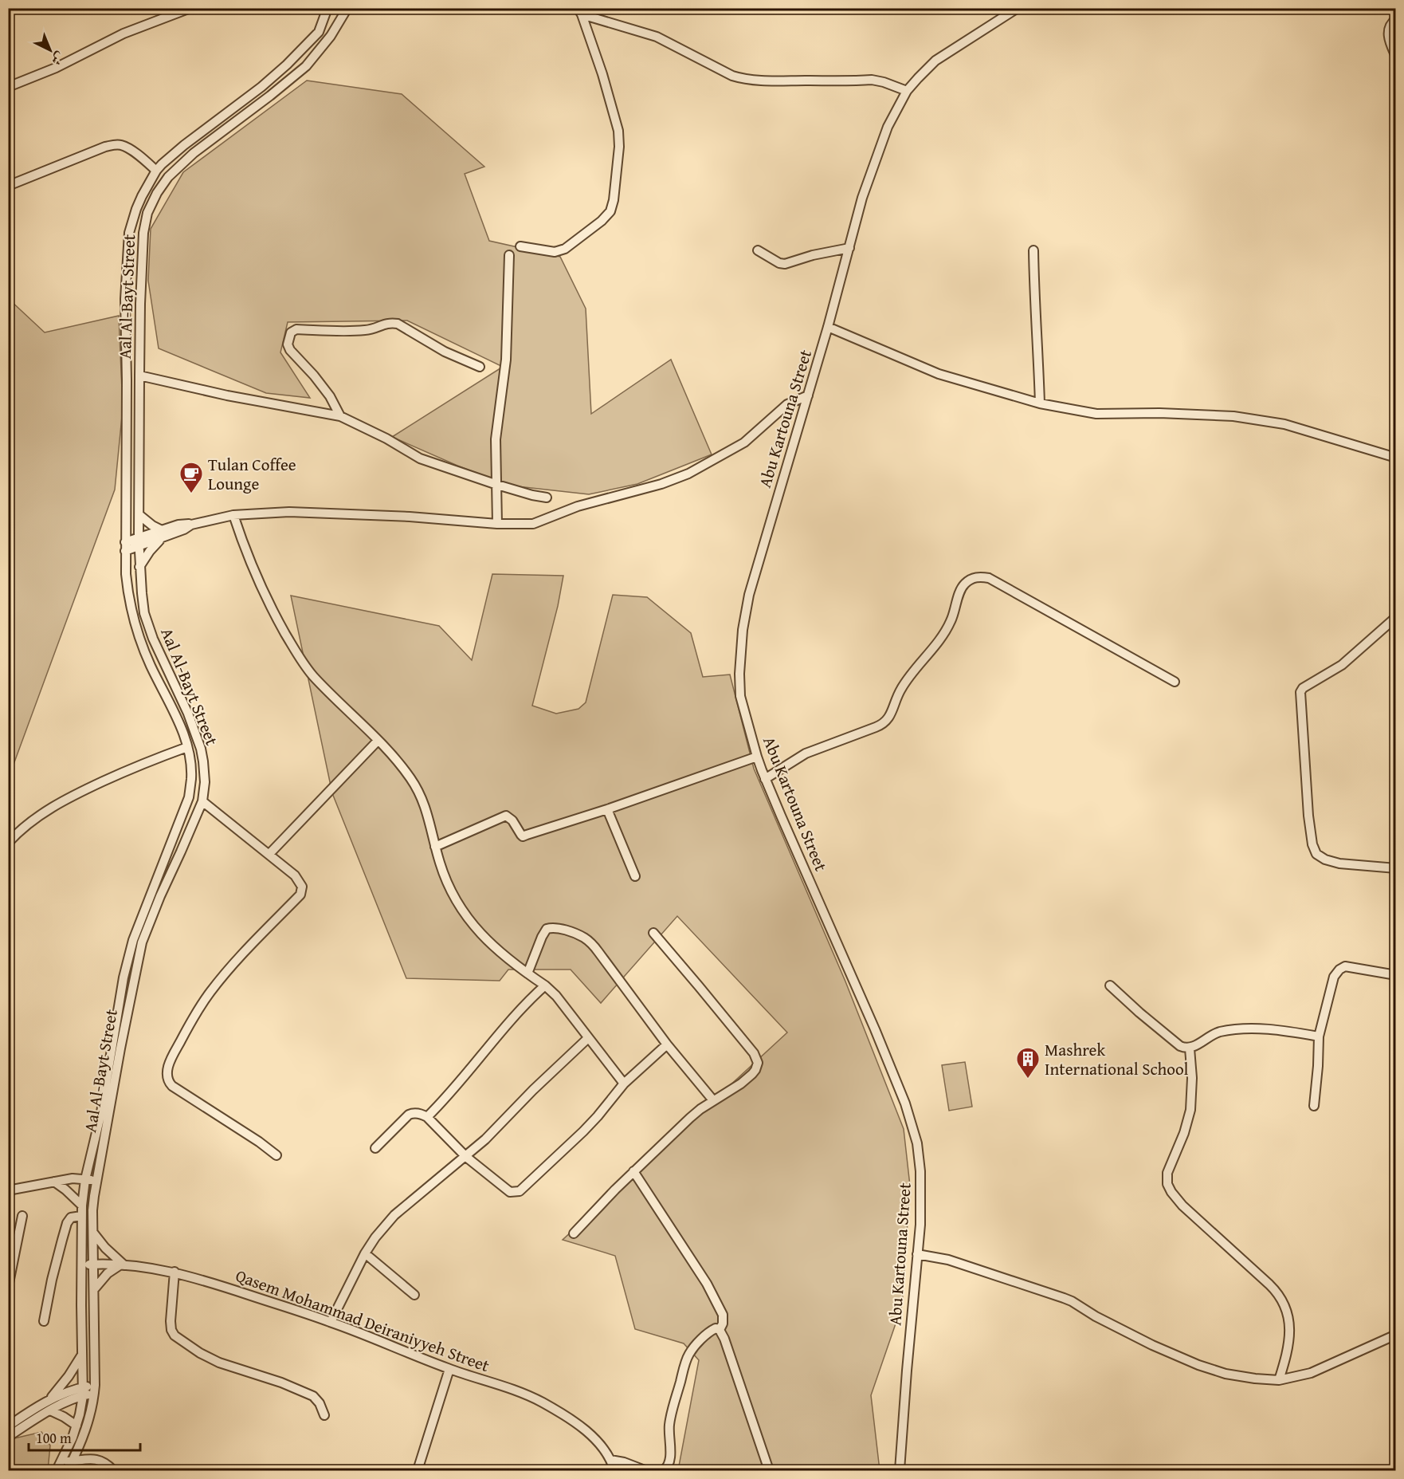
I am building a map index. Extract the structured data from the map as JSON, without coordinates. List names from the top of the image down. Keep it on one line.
{"streets":{"street":["Aal Al-Bayt Street","Abu Kartouna Street","Qasem Mohammad Deiraniyyeh Street"]},"crossings":[["Aal Al-Bayt Street","Qasem Mohammad Deiraniyyeh Street"]],"places":{"cafe":["Tulan Coffee Lounge"],"building":["Mashrek International School"]},"scale_bar":"100 m","north":"bottom right"}
